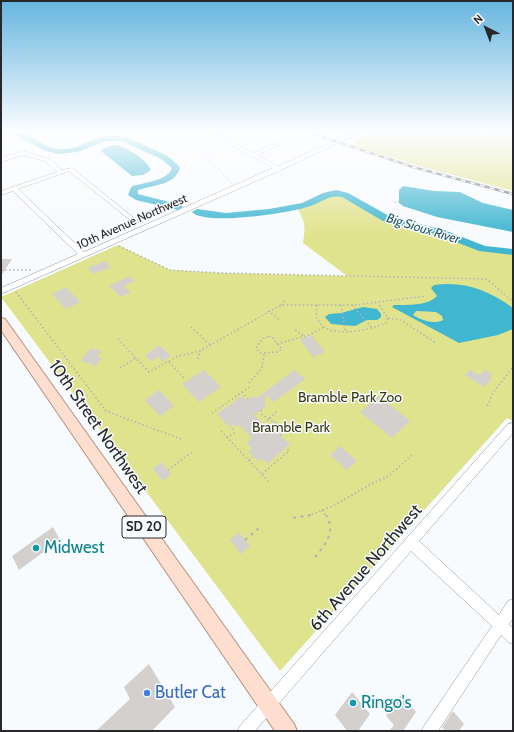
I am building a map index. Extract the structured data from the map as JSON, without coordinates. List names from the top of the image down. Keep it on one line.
{"streets":{"main road":["10th Street Northwest","SD 20"],"street":["10th Avenue Northwest","6th Avenue Northwest"]},"crossings":[["10th Street Northwest","6th Avenue Northwest"]],"water":["Big Sioux River"],"parks":["Bramble Park Zoo","Bramble Park"],"places":["Midwest","Butler Cat","Ringo's"],"north":"top left"}
